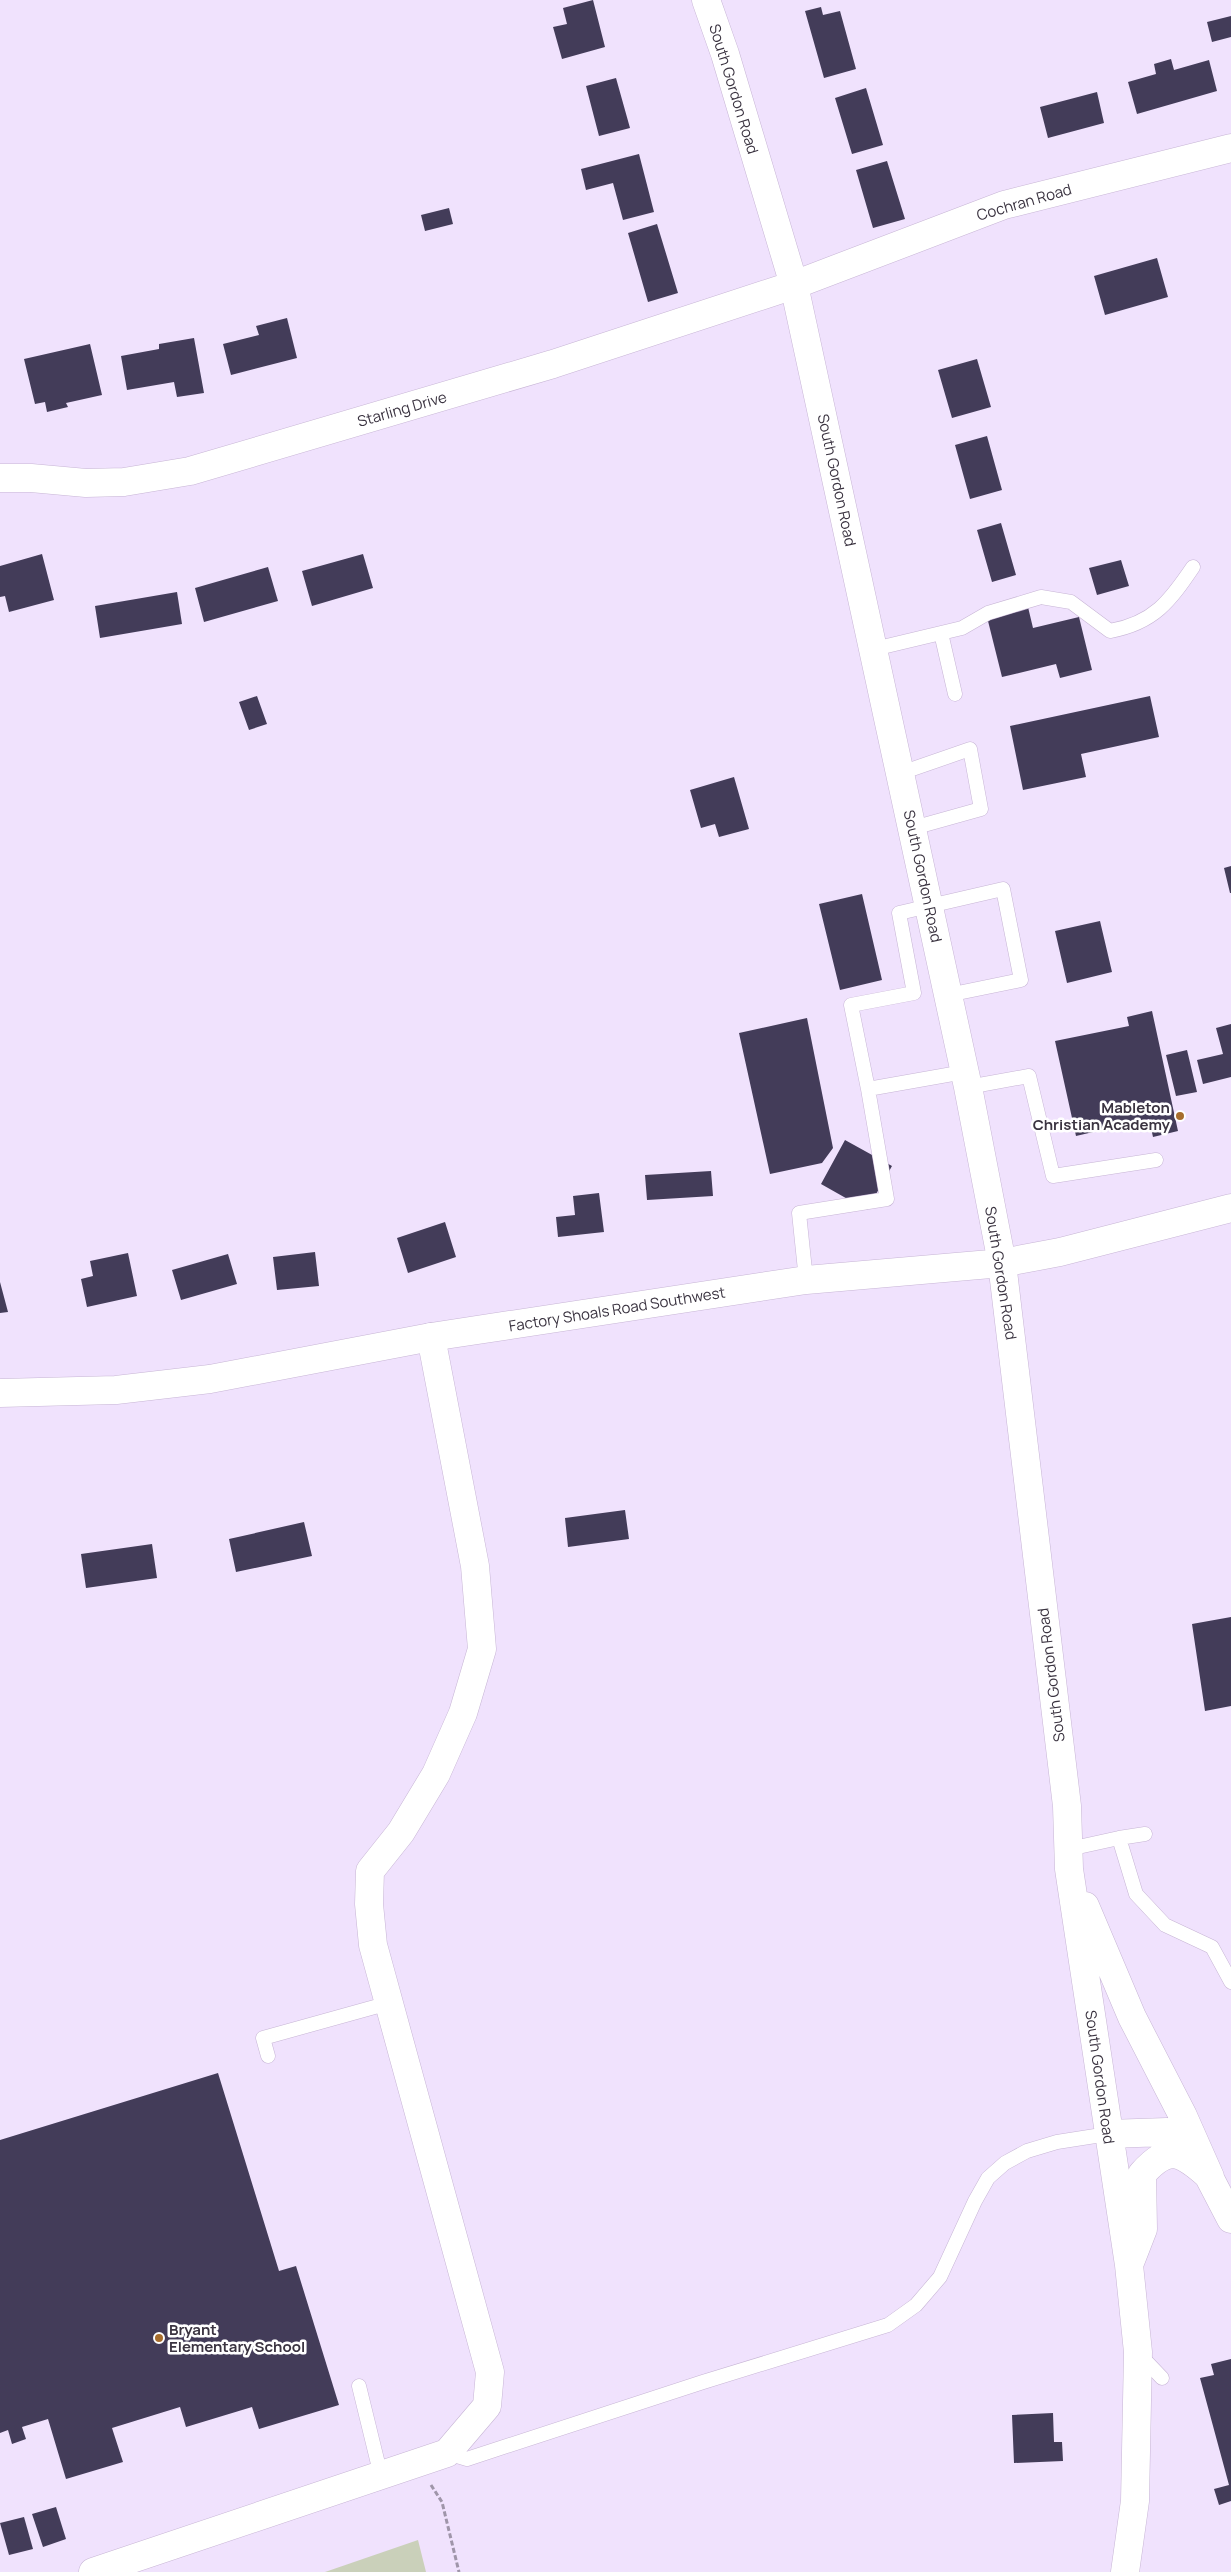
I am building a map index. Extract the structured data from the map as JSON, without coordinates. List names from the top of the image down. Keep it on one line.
{"streets":{"street":["South Gordon Road","Cochran Road","Starling Drive","Factory Shoals Road Southwest"]},"crossings":[["South Gordon Road","Cochran Road"],["South Gordon Road","Starling Drive"],["South Gordon Road","Factory Shoals Road Southwest"],["Cochran Road","Starling Drive"]],"places":["Mableton Christian Academy","Bryant Elementary School"]}
